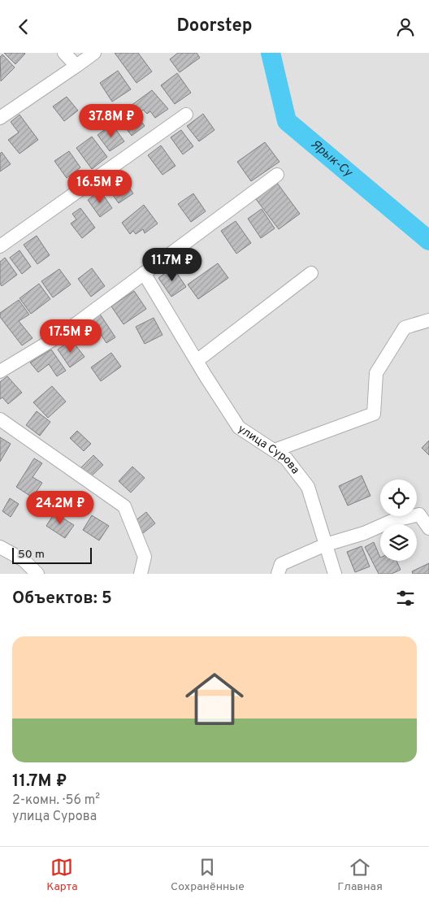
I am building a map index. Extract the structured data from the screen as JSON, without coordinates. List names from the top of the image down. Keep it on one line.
{"streets":{"street":["улица Сурова"]},"water":["Ярык-Су"],"scale_bar":"50 m","page":{"header":"Doorstep","price":["37.8M ₽","16.5M ₽","11.7M ₽","17.5M ₽","24.2M ₽"],"scale":"50 m","heading":"Объектов: 5","list":[{"name":"11.7M ₽","note":"2-комн. · 56 m² · улица Сурова"}],"tabs":["Карта","Сохранённые","Главная"]}}
